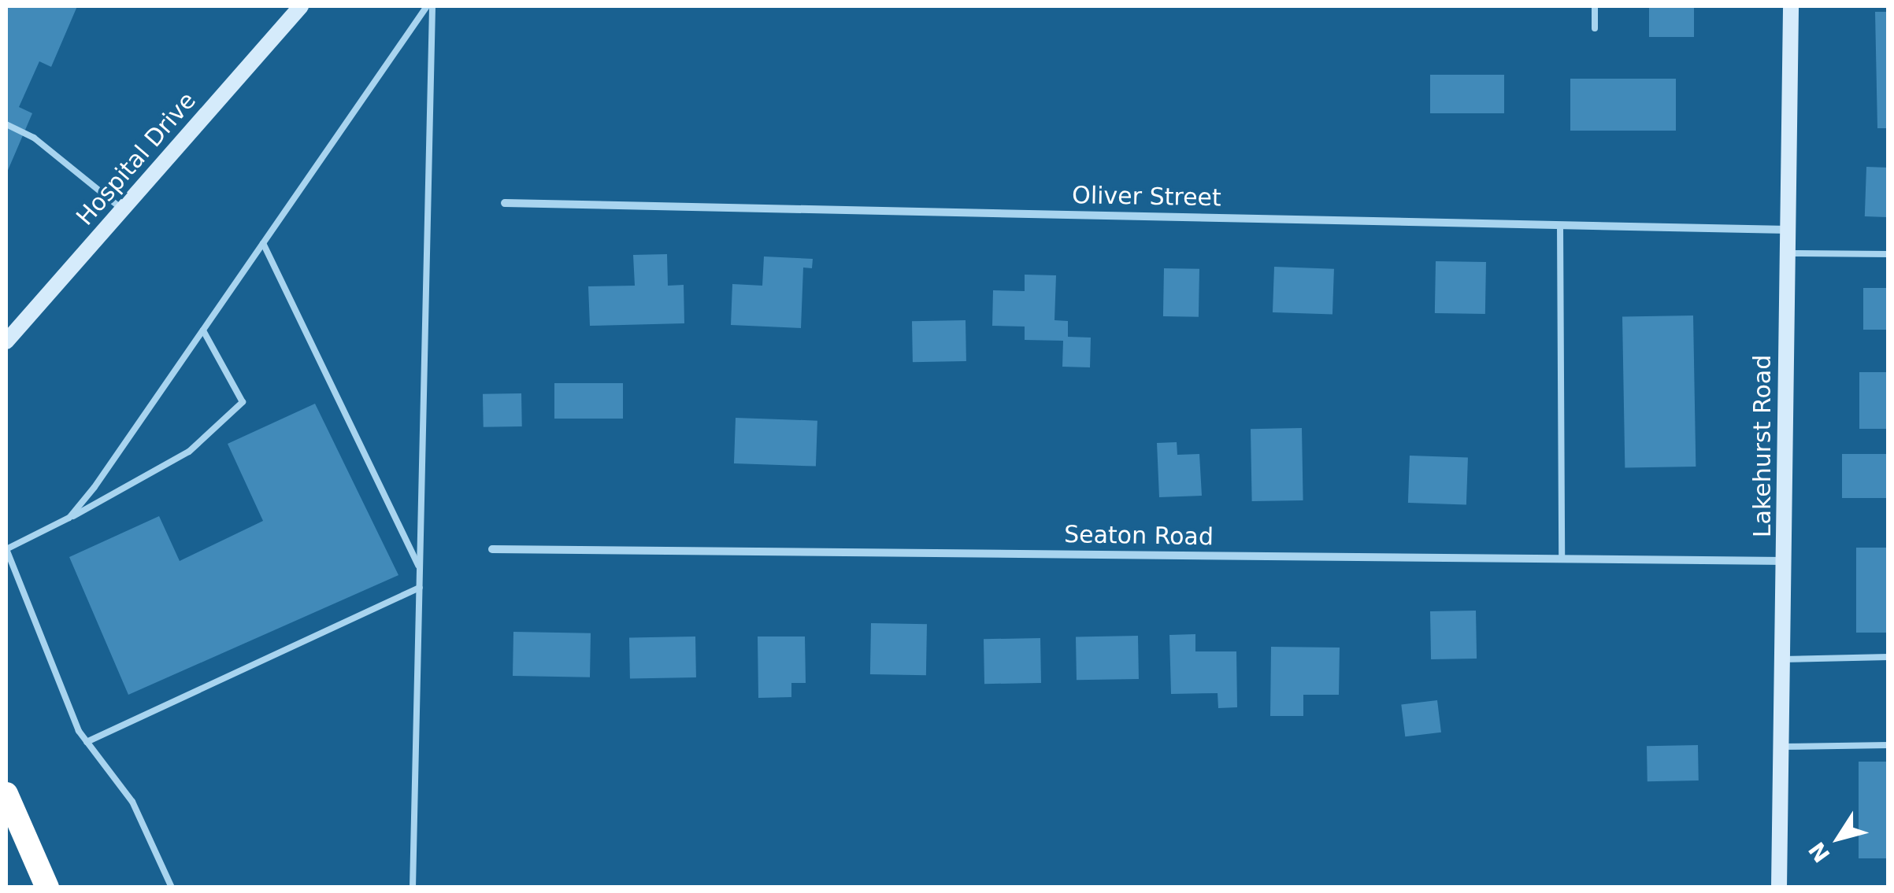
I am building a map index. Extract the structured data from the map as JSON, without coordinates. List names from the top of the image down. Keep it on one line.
{"streets":{"main road":["Hospital Drive","Lakehurst Road"],"street":["Oliver Street","Seaton Road"]},"crossings":[["Oliver Street","Lakehurst Road"],["Lakehurst Road","Seaton Road"]],"north":"bottom left"}
